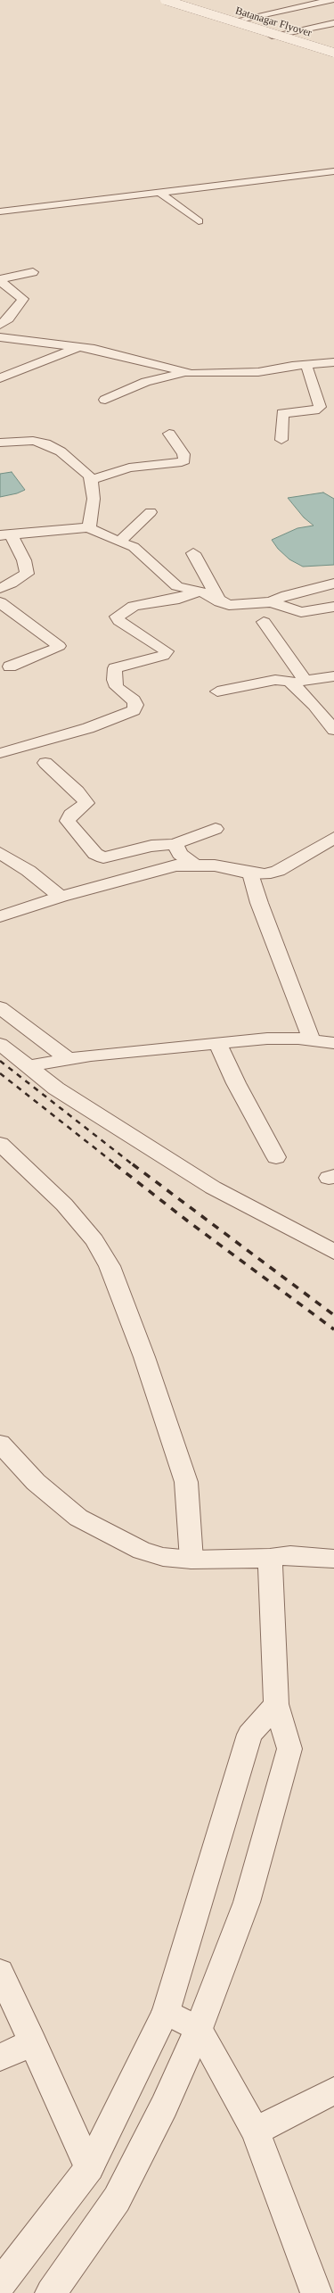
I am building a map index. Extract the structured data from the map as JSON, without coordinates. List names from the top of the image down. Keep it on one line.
{"streets":{"street":["Batanagar Flyover"]}}
